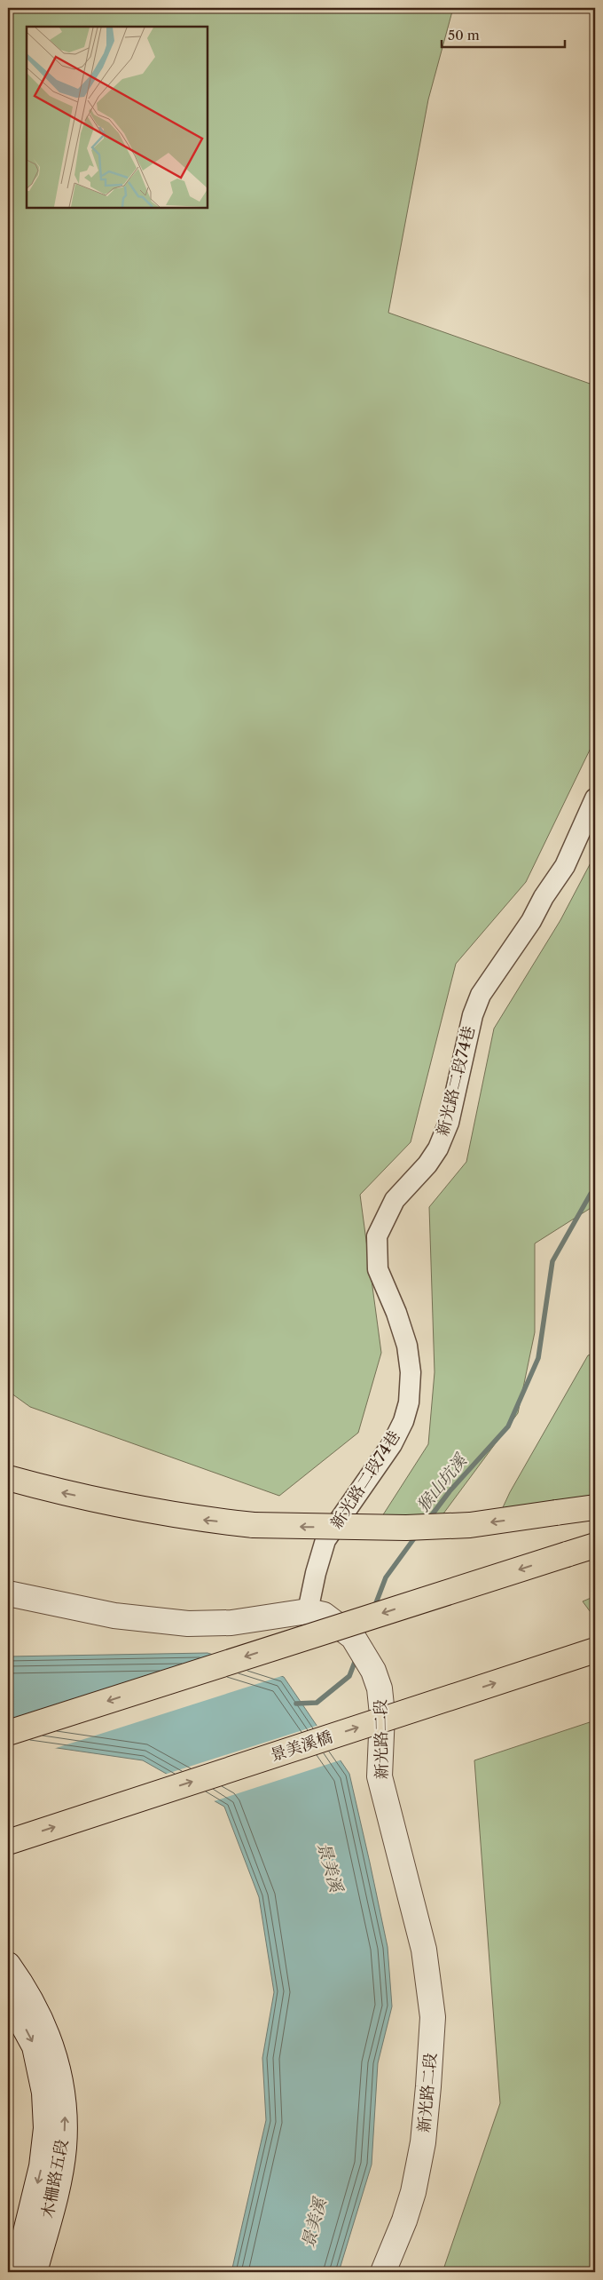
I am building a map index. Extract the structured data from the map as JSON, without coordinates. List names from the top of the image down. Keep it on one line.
{"streets":{"highway":["景美溪橋"],"street":["新光路二段74巷","新光路二段","木柵路五段"]},"crossings":[["新光路二段74巷","新光路二段"]],"water":["猴山坑溪","景美溪"],"scale_bar":"50 m"}
